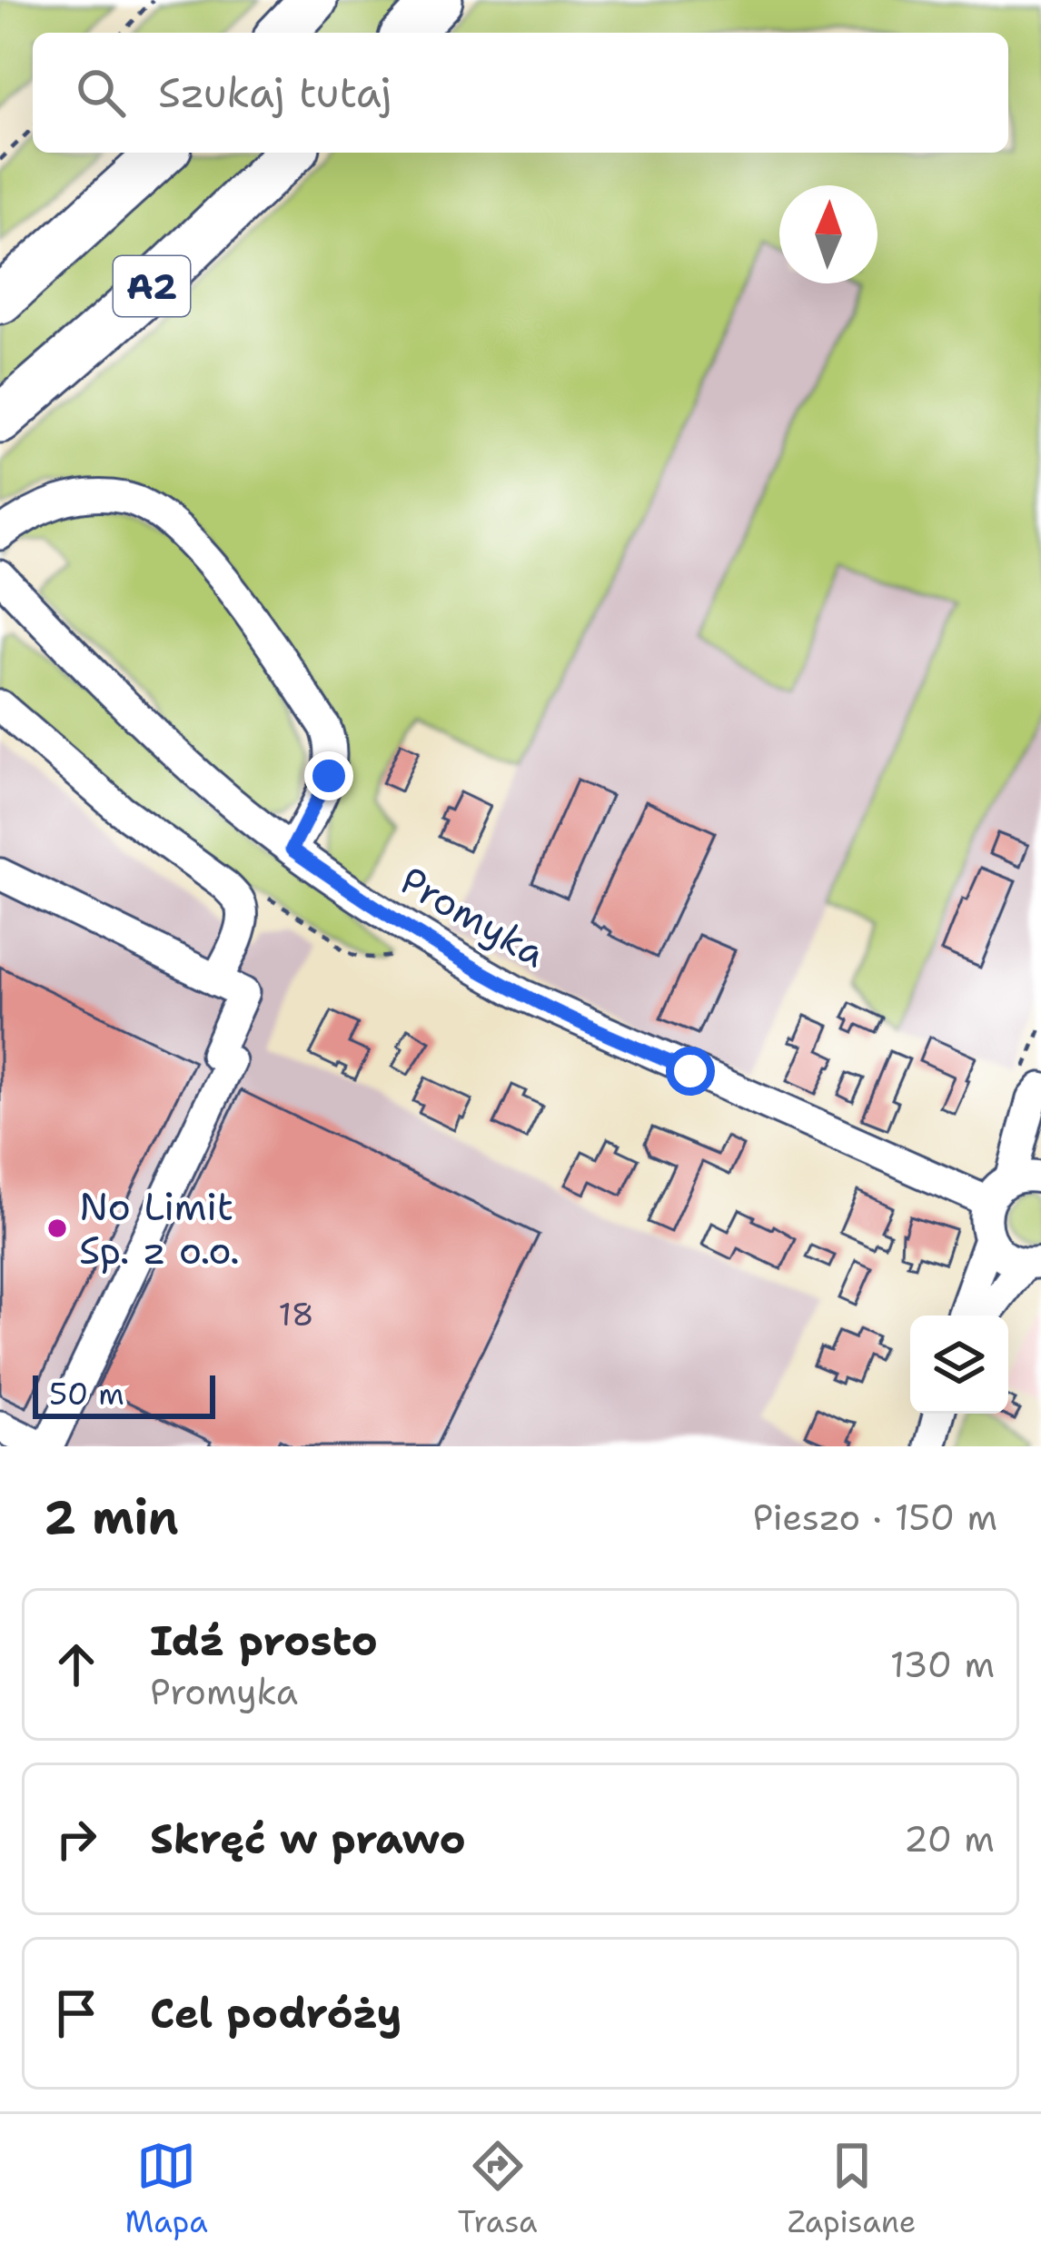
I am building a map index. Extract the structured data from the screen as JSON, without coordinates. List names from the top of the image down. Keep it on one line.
{"streets":{"highway":["A2"],"street":["Promyka"]},"places":["No Limit Sp. z o.o."],"house_numbers":["18"],"scale_bar":"50 m","north":"top","page":{"search":"Szukaj tutaj","scale":"50 m","heading":["2 min","Pieszo · 150 m"],"list":[["Idź prosto","Promyka","130 m"],["Skręć w prawo","20 m"],"Cel podróży"],"nav":["Mapa","Trasa","Zapisane"]}}
